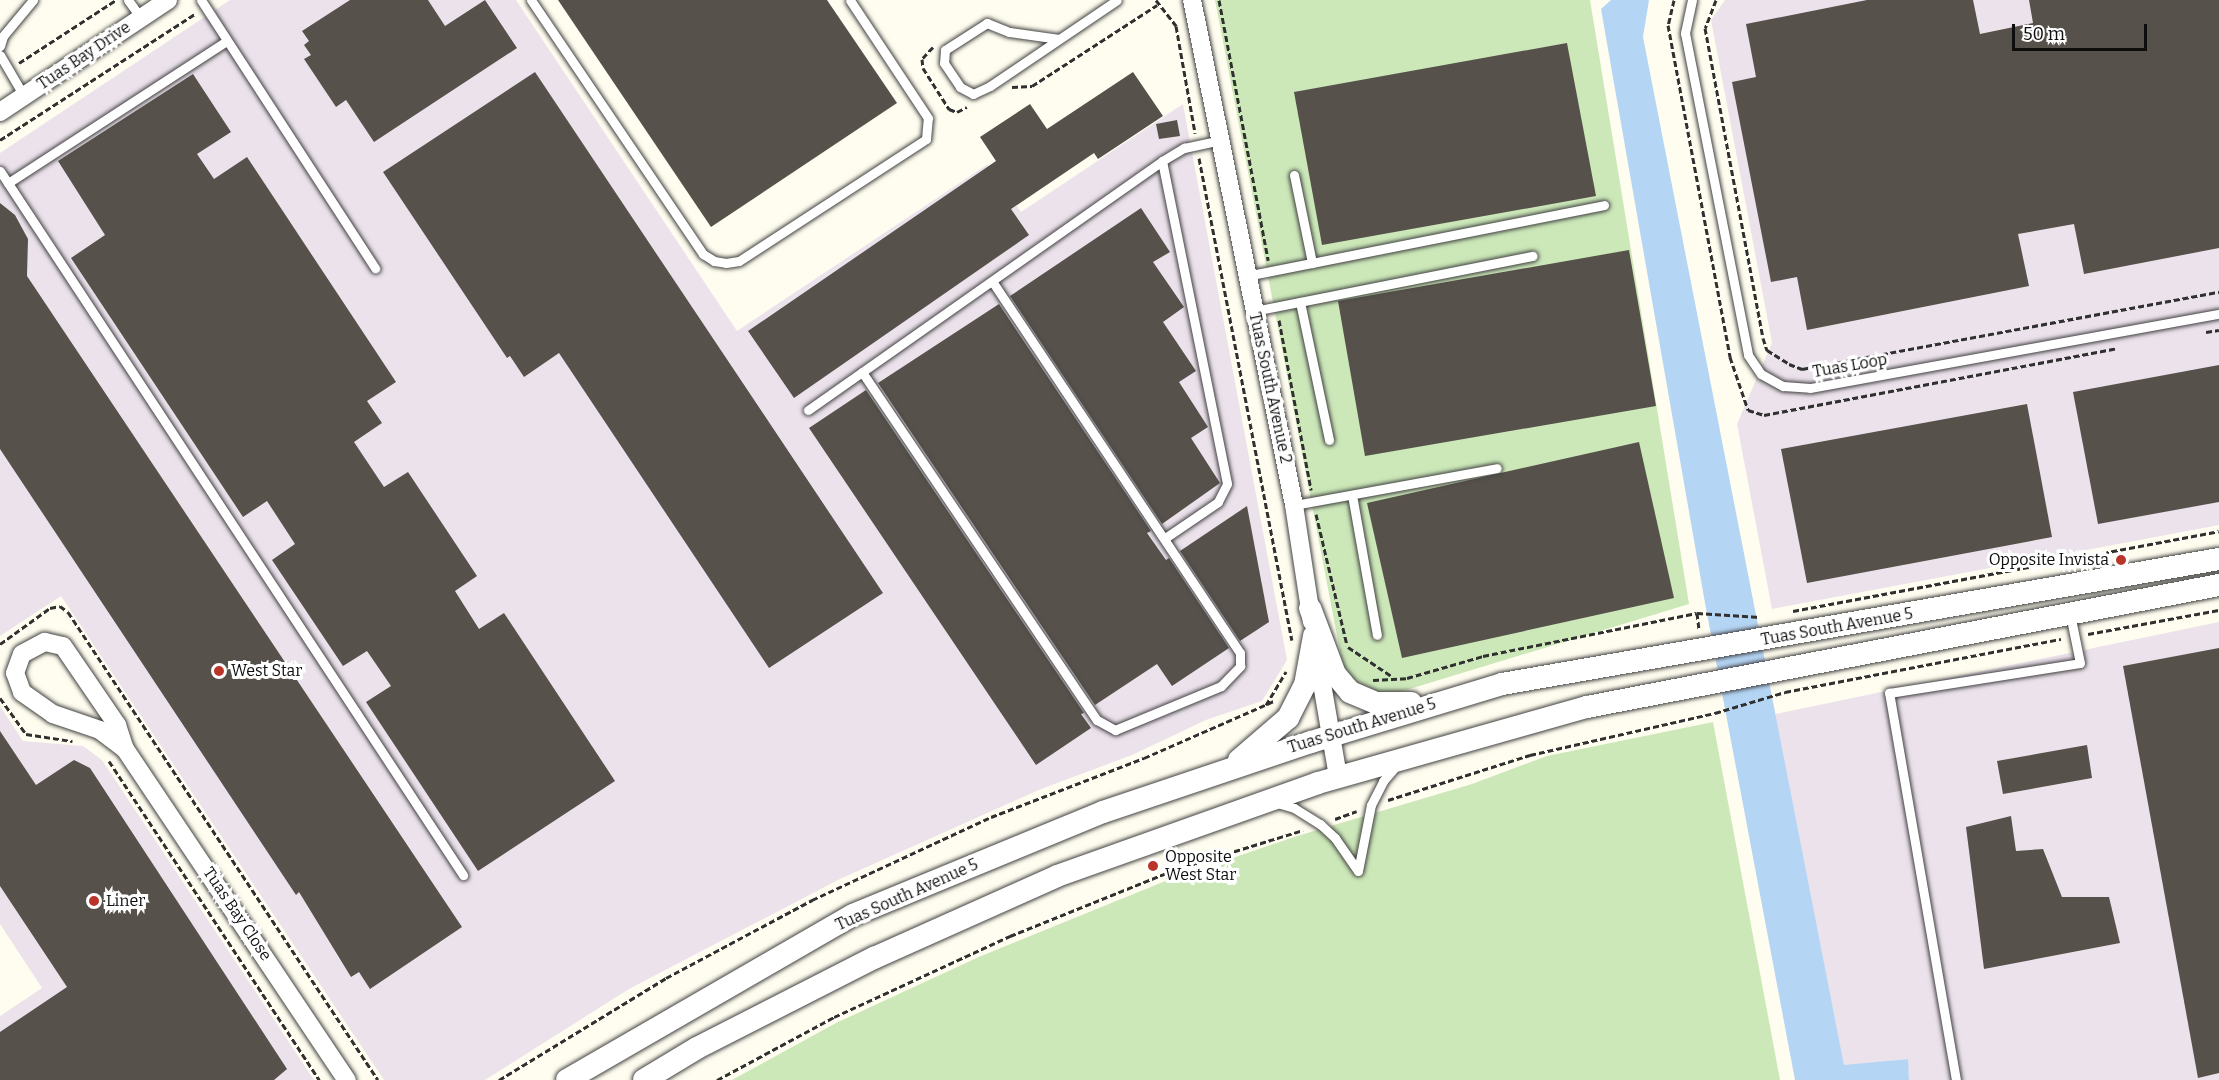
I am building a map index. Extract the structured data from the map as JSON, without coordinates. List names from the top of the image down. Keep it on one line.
{"streets":{"street":["Tuas Bay Drive","Tuas South Avenue 2","Tuas South Avenue 5","Tuas Bay Close"],"lane":["Tuas Loop"]},"crossings":[["Tuas South Avenue 2","Tuas South Avenue 5"]],"places":["Opposite Invista","West Star","Opposite West Star","Liner"],"scale_bar":"50 m"}
